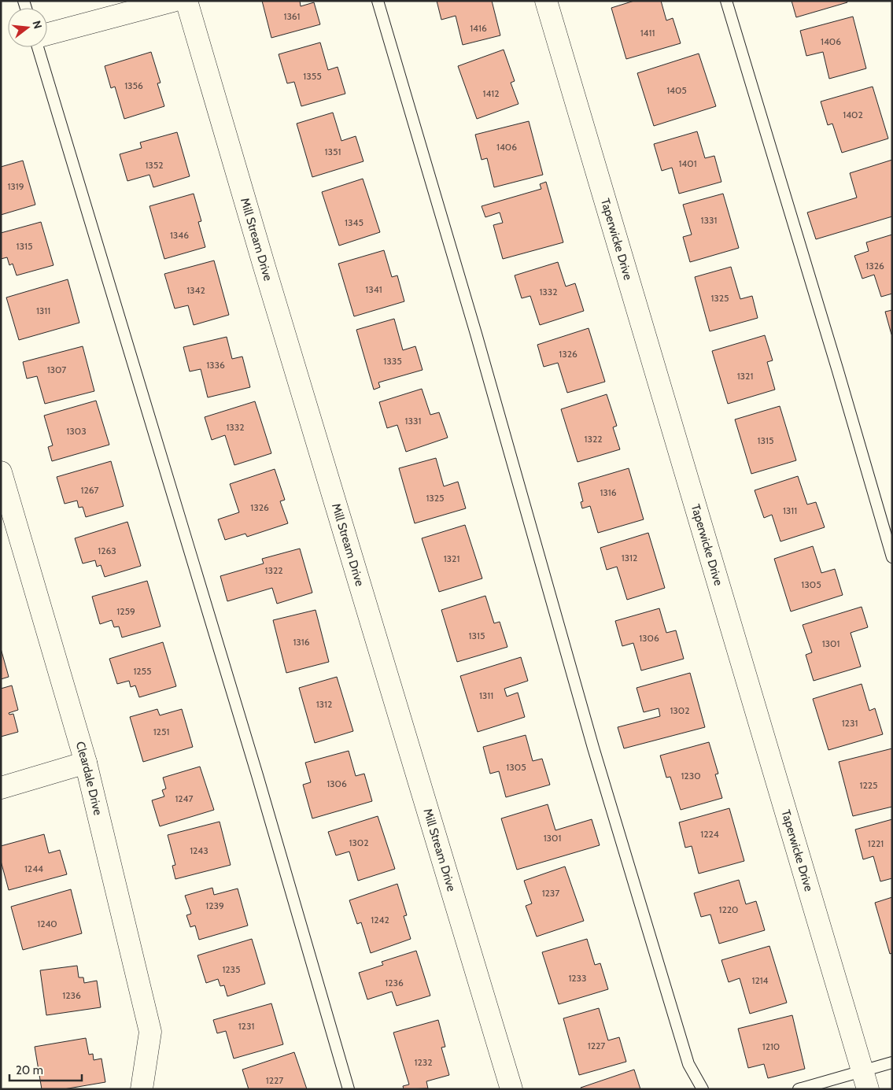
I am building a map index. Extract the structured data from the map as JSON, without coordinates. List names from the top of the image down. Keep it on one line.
{"streets":{"street":["Taperwicke Drive","Mill Stream Drive","Cleardale Drive"]},"house_numbers":["1361","1416","1411","1406","1355","1356","1405","1412","1402","1406","1351","1401","1352","1319","1331","1345","1346","1315","1326","1341","1342","1332","1325","1311","1326","1335","1336","1307","1321","1331","1332","1303","1322","1315","1267","1316","1325","1326","1311","1263","1312","1321","1322","1305","1259","1315","1306","1316","1301","1255","1311","1312","1302","1231","1251","1305","1230","1306","1225","1247","1224","1301","1302","1221","1243","1244","1237","1239","1220","1242","1240","1235","1233","1214","1236","1236","1231","1227","1210","1232","1227"],"scale_bar":"20 m","north":"right"}
